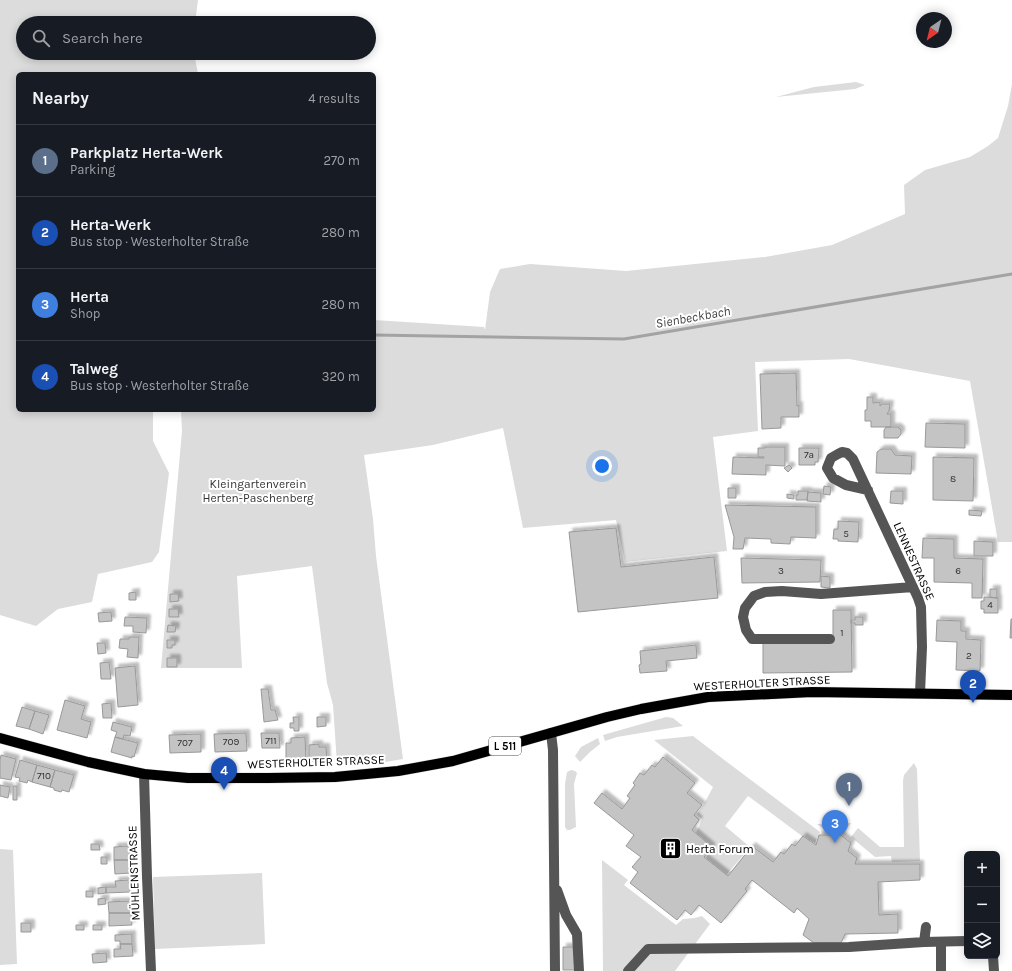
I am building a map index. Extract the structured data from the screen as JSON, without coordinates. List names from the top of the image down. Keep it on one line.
{"streets":{"main road":["WESTERHOLTER STRASSE","L 511"],"street":["LENNESTRASSE","MÜHLENSTRASSE"]},"crossings":[["LENNESTRASSE","WESTERHOLTER STRASSE"],["WESTERHOLTER STRASSE","MÜHLENSTRASSE"]],"water":["Sienbeckbach"],"parks":["Kleingartenverein Herten-Paschenberg"],"places":{"building":["Herta Forum"]},"house_numbers":["7a","8","5","3","6","4","1","2","711","709","707","710"],"north":"bottom left","page":{"search":"Search here","heading":["Nearby","4 results"],"list":[{"mark":"1","name":"Parkplatz Herta-Werk","note":"Parking","value":"270 m"},{"mark":"2","name":"Herta-Werk","note":"Bus stop · Westerholter Straße","value":"280 m"},{"mark":"3","name":"Herta","note":"Shop","value":"280 m"},{"mark":"4","name":"Talweg","note":"Bus stop · Westerholter Straße","value":"320 m"}],"pins":["2","4","1","3"],"map_buttons":["+","−"]}}
